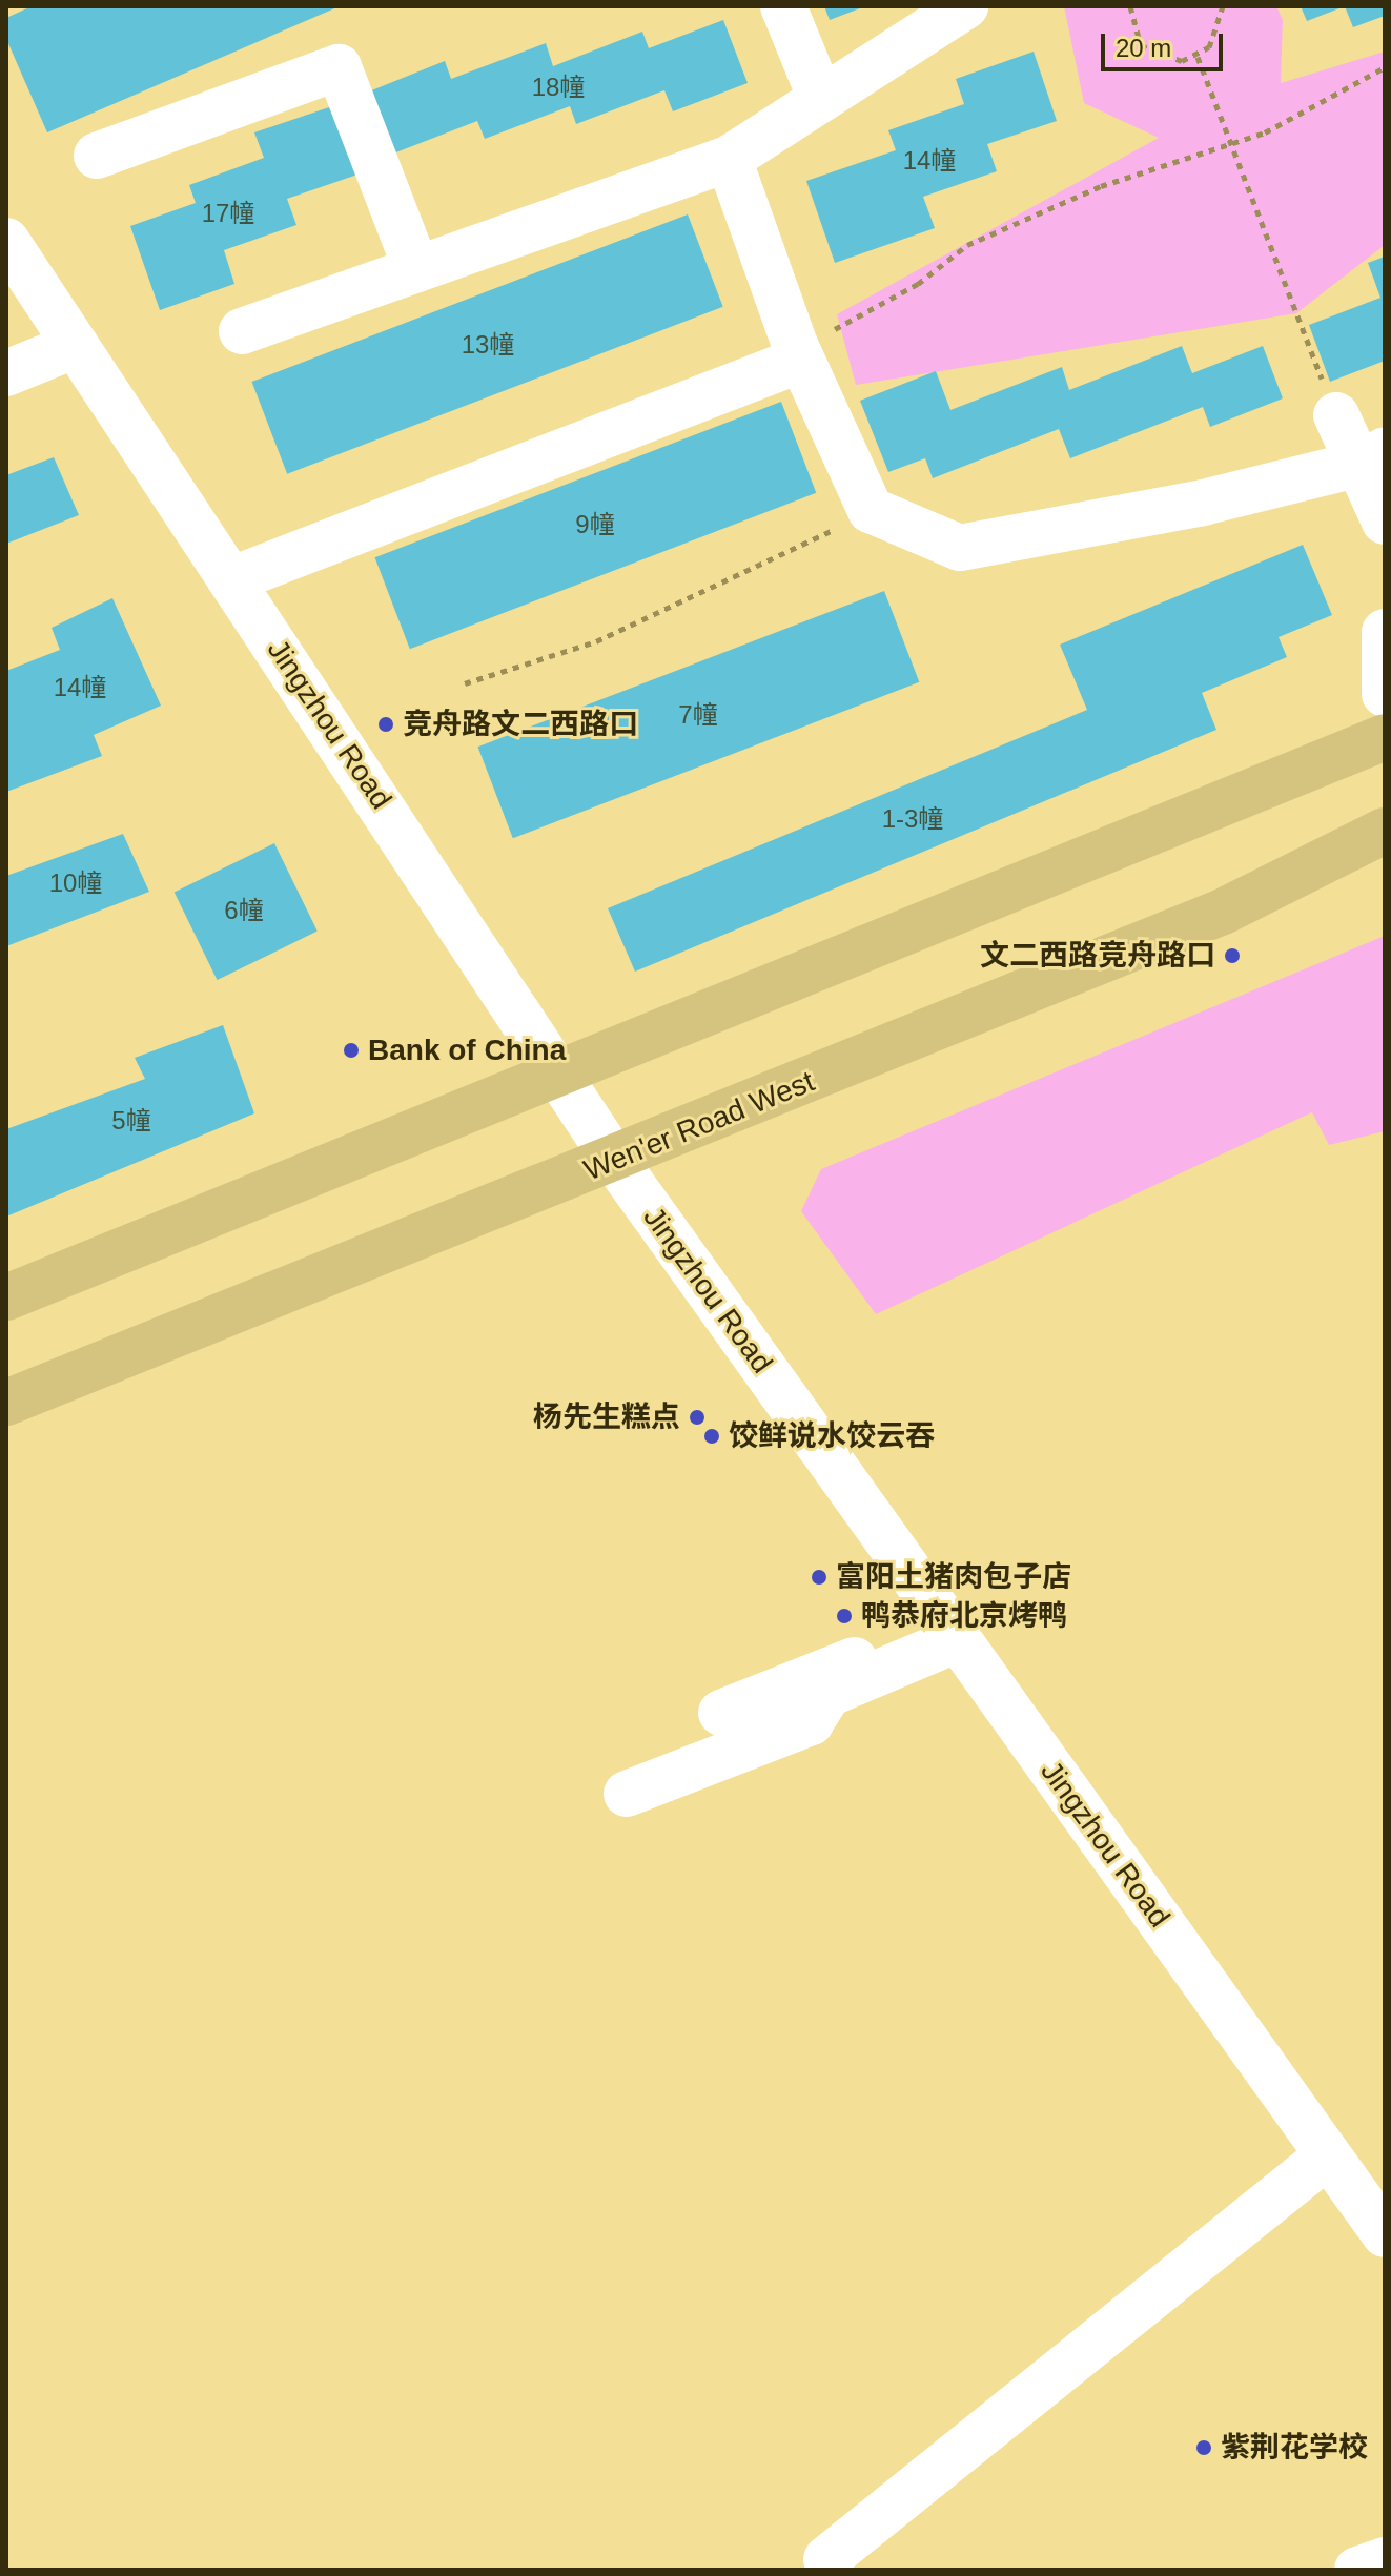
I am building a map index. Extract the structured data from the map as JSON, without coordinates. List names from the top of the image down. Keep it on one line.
{"streets":{"main road":["Wen'er Road West"],"street":["Jingzhou Road"]},"crossings":[["Jingzhou Road","Wen'er Road West"]],"places":["竞舟路文二西路口","文二西路竞舟路口","Bank of China","杨先生糕点","饺鲜说水饺云吞","富阳土猪肉包子店","鸭恭府北京烤鸭","紫荆花学校"],"house_numbers":["18幢","14幢","17幢","13幢","9幢","14幢","7幢","1-3幢","10幢","6幢","5幢"],"scale_bar":"20 m"}
